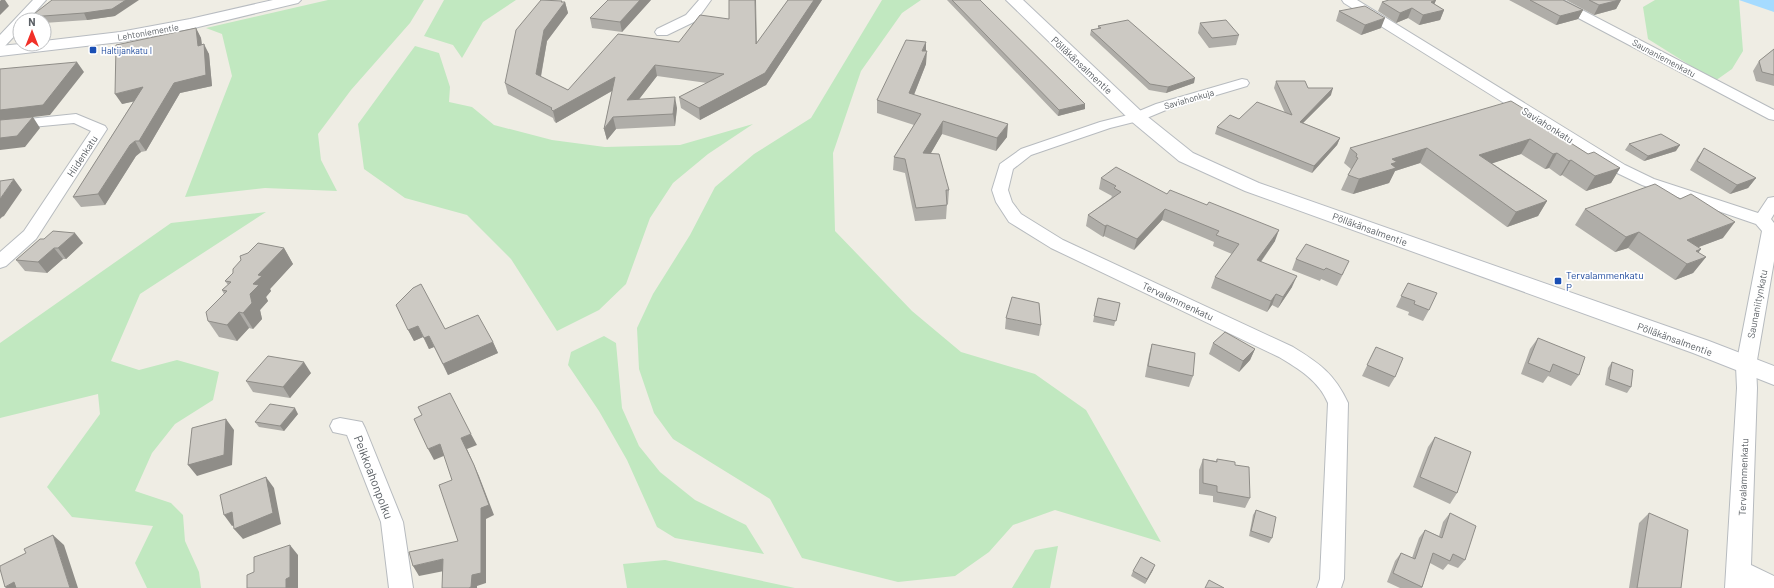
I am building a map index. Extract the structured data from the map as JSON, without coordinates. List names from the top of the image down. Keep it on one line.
{"streets":{"street":["Lehtoniementie","Saunaniemenkatu","Pölläkänsalmentie","Saviahonkuja","Saviahonkatu","Hiidenkatu","Tervalammenkatu","Saunaniitynkatu","Peikkoahonpolku"]},"crossings":[["Pölläkänsalmentie","Saviahonkuja"],["Pölläkänsalmentie","Tervalammenkatu"],["Pölläkänsalmentie","Saunaniitynkatu"],["Saviahonkuja","Tervalammenkatu"],["Saviahonkatu","Saunaniitynkatu"],["Tervalammenkatu","Saunaniitynkatu"]],"places":{"transit":["Haltijankatu I","Tervalammenkatu P"]},"north":"top"}
